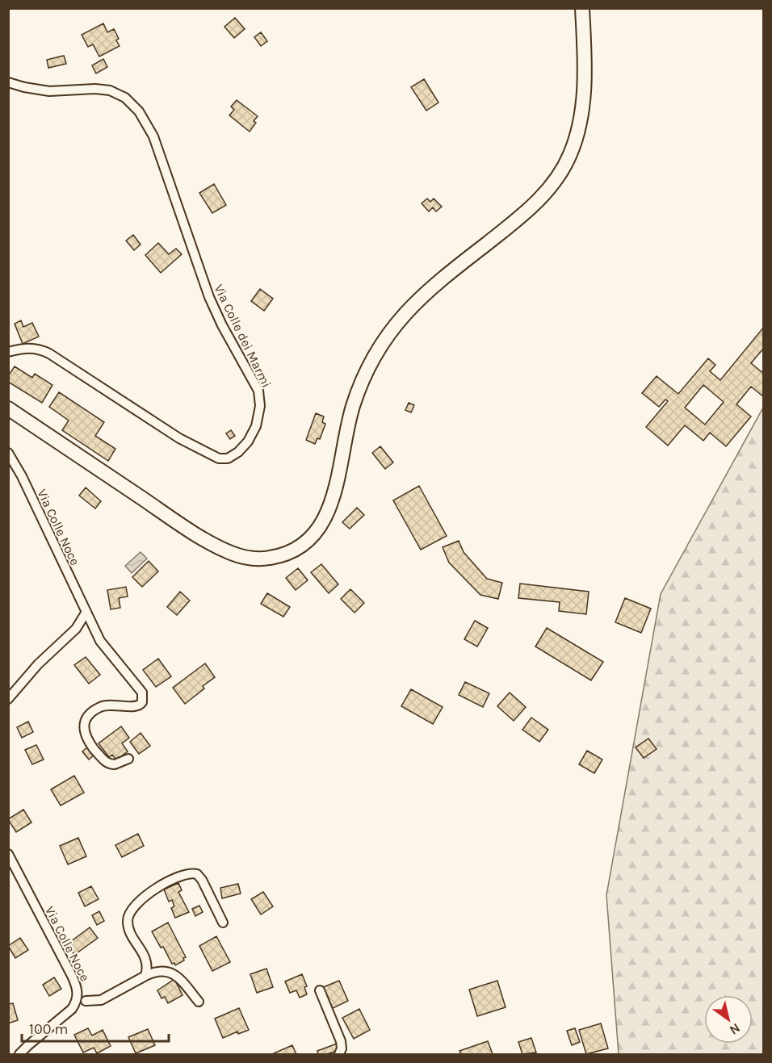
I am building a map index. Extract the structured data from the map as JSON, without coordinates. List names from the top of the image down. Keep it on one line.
{"streets":{"street":["Via Colle dei Marmi","Via Colle Noce"]},"scale_bar":"100 m","north":"bottom right"}
